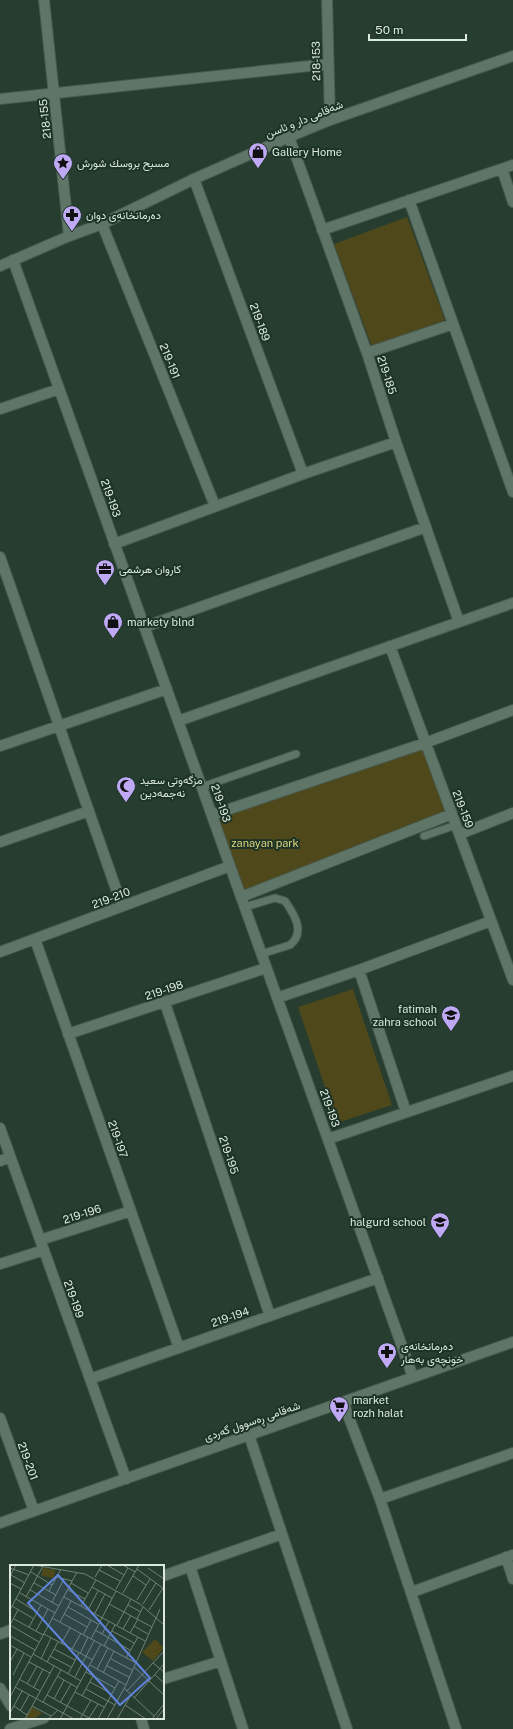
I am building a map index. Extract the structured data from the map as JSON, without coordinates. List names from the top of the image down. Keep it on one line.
{"streets":{"street":["218-153","218-155","شەقامی دار و ئاسن","219-189","219-191","219-185","219-193","219-159","219-210","219-198","219-197","219-195","219-196","219-199","219-194","شەقامی ڕەسوول گەردی","219-201"]},"crossings":[["218-153","شەقامی دار و ئاسن"],["218-155","شەقامی دار و ئاسن"],["شەقامی دار و ئاسن","219-189"],["شەقامی دار و ئاسن","219-191"],["شەقامی دار و ئاسن","219-185"],["شەقامی دار و ئاسن","219-193"],["219-193","219-210"],["219-193","219-198"],["219-193","219-194"],["219-193","شەقامی ڕەسوول گەردی"],["219-210","219-197"],["219-198","219-197"],["219-198","219-195"],["219-197","219-196"],["219-197","219-194"],["219-195","219-194"],["219-196","219-199"],["219-199","219-194"],["219-199","شەقامی ڕەسوول گەردی"],["شەقامی ڕەسوول گەردی","219-201"]],"parks":["zanayan park"],"places":{"shop":["Gallery Home","markety blnd"],"place":["مسبح بروسك شورش"],"pharmacy":["دەرمانخانەی دوان","دەرمانخانەی خونچەی بەهار"],"office":["كاروان هرشمی"],"mosque":["مزگەوتی سعید نەجمەدین"],"school or university":["fatimah zahra school","halgurd school"],"supermarket":["market rozh halat"]},"scale_bar":"50 m"}
